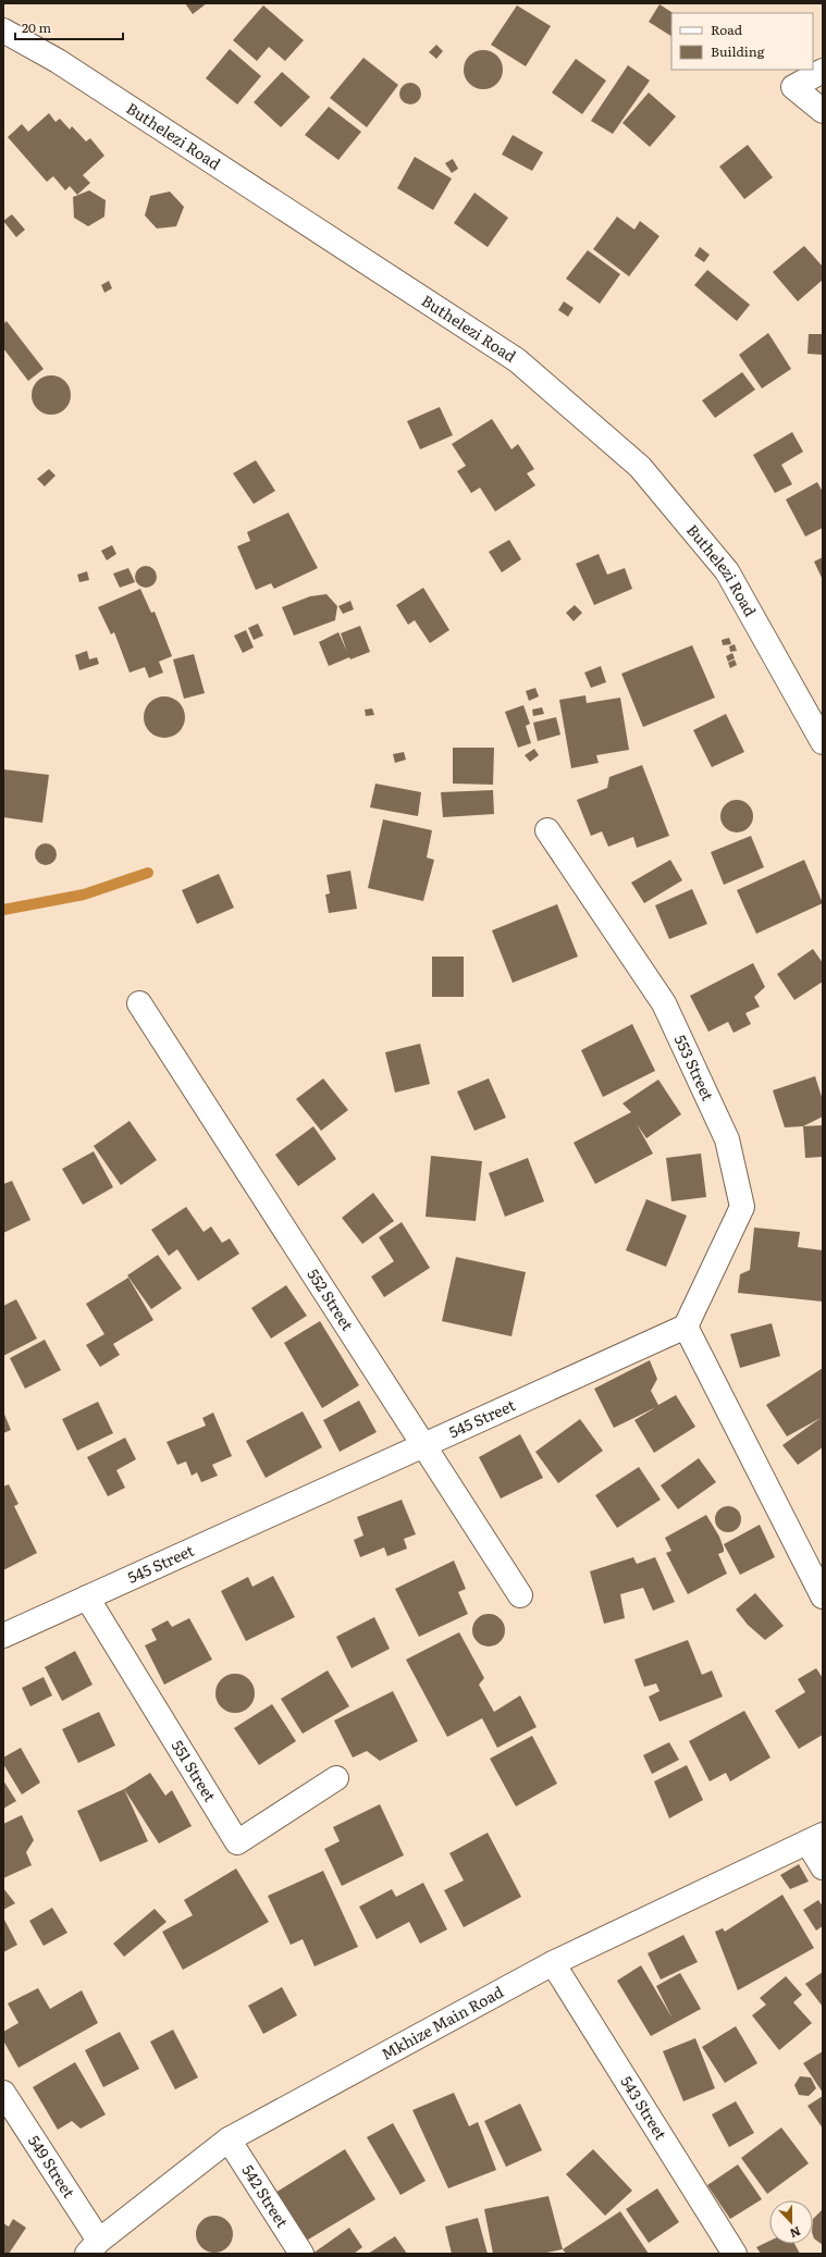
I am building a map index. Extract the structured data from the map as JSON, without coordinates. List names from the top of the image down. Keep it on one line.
{"streets":{"street":["Buthelezi Road","553 Street","552 Street","545 Street","551 Street","Mkhize Main Road","543 Street","549 Street","542 Street"]},"crossings":[["553 Street","545 Street"],["552 Street","545 Street"],["545 Street","551 Street"],["Mkhize Main Road","543 Street"],["Mkhize Main Road","549 Street"],["Mkhize Main Road","542 Street"]],"legend":["Road","Building"],"scale_bar":"20 m","north":"bottom"}
